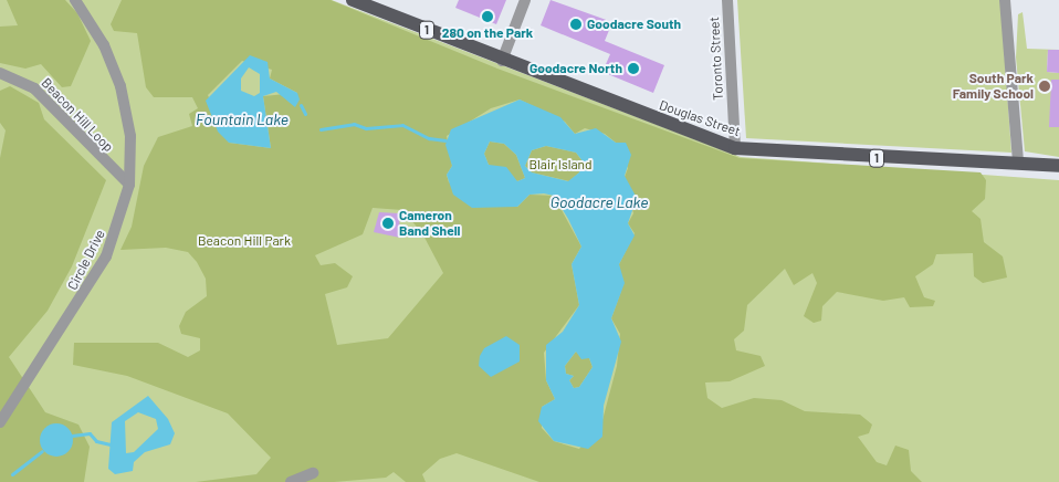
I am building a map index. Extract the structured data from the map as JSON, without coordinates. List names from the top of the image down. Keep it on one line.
{"streets":{"main road":["1","Douglas Street"],"street":["Toronto Street","Beacon Hill Loop","Circle Drive"]},"crossings":[["Toronto Street","Douglas Street"],["Beacon Hill Loop","Circle Drive"]],"water":["Fountain Lake","Goodacre Lake"],"parks":["Blair Island","Beacon Hill Park"],"places":["280 on the Park","Goodacre South","Goodacre North","South Park Family School","Cameron Band Shell"]}
